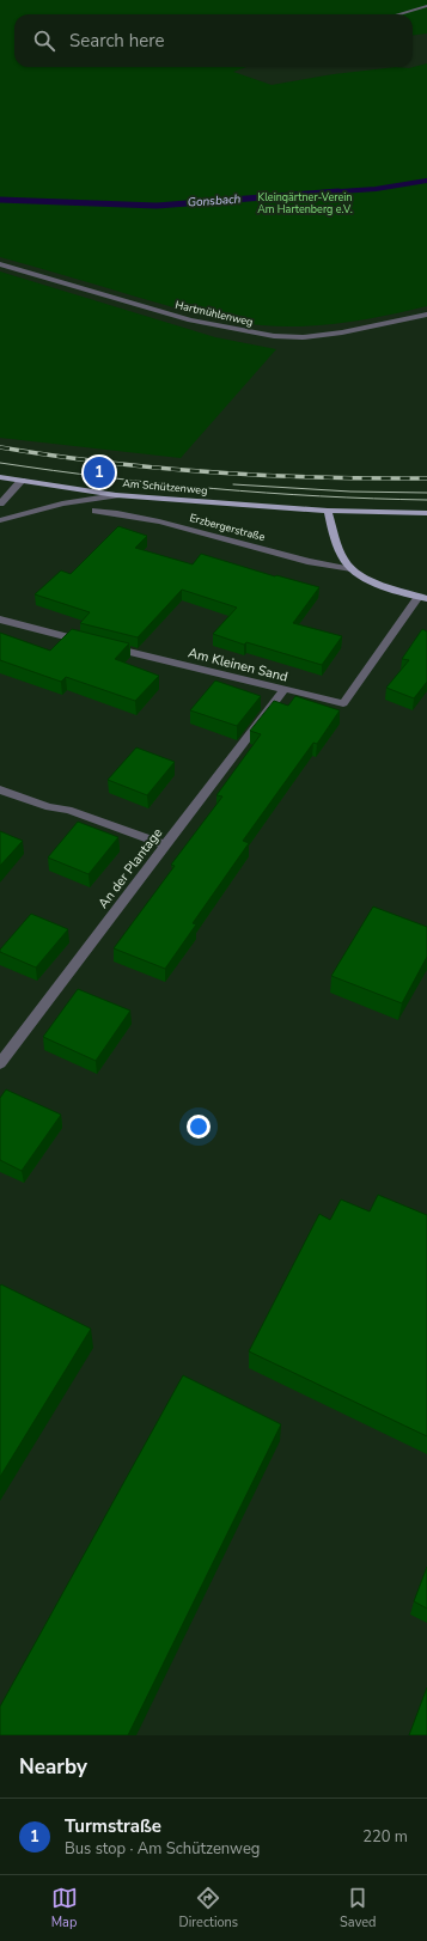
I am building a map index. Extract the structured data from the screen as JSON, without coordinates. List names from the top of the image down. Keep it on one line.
{"streets":{"main road":["Am Schützenweg","Erzbergerstraße"],"street":["Hartmühlenweg","Am Kleinen Sand","An der Plantage"]},"crossings":[["Erzbergerstraße","Am Kleinen Sand"],["Am Kleinen Sand","An der Plantage"]],"water":["Gonsbach"],"parks":["Kleingärtner-Verein Am Hartenberg e.V."],"page":{"search":"Search here","pins":"1","heading":"Nearby","list":[{"mark":"1","name":"Turmstraße","note":"Bus stop · Am Schützenweg","value":"220 m"}],"nav":["Map","Directions","Saved"]}}
